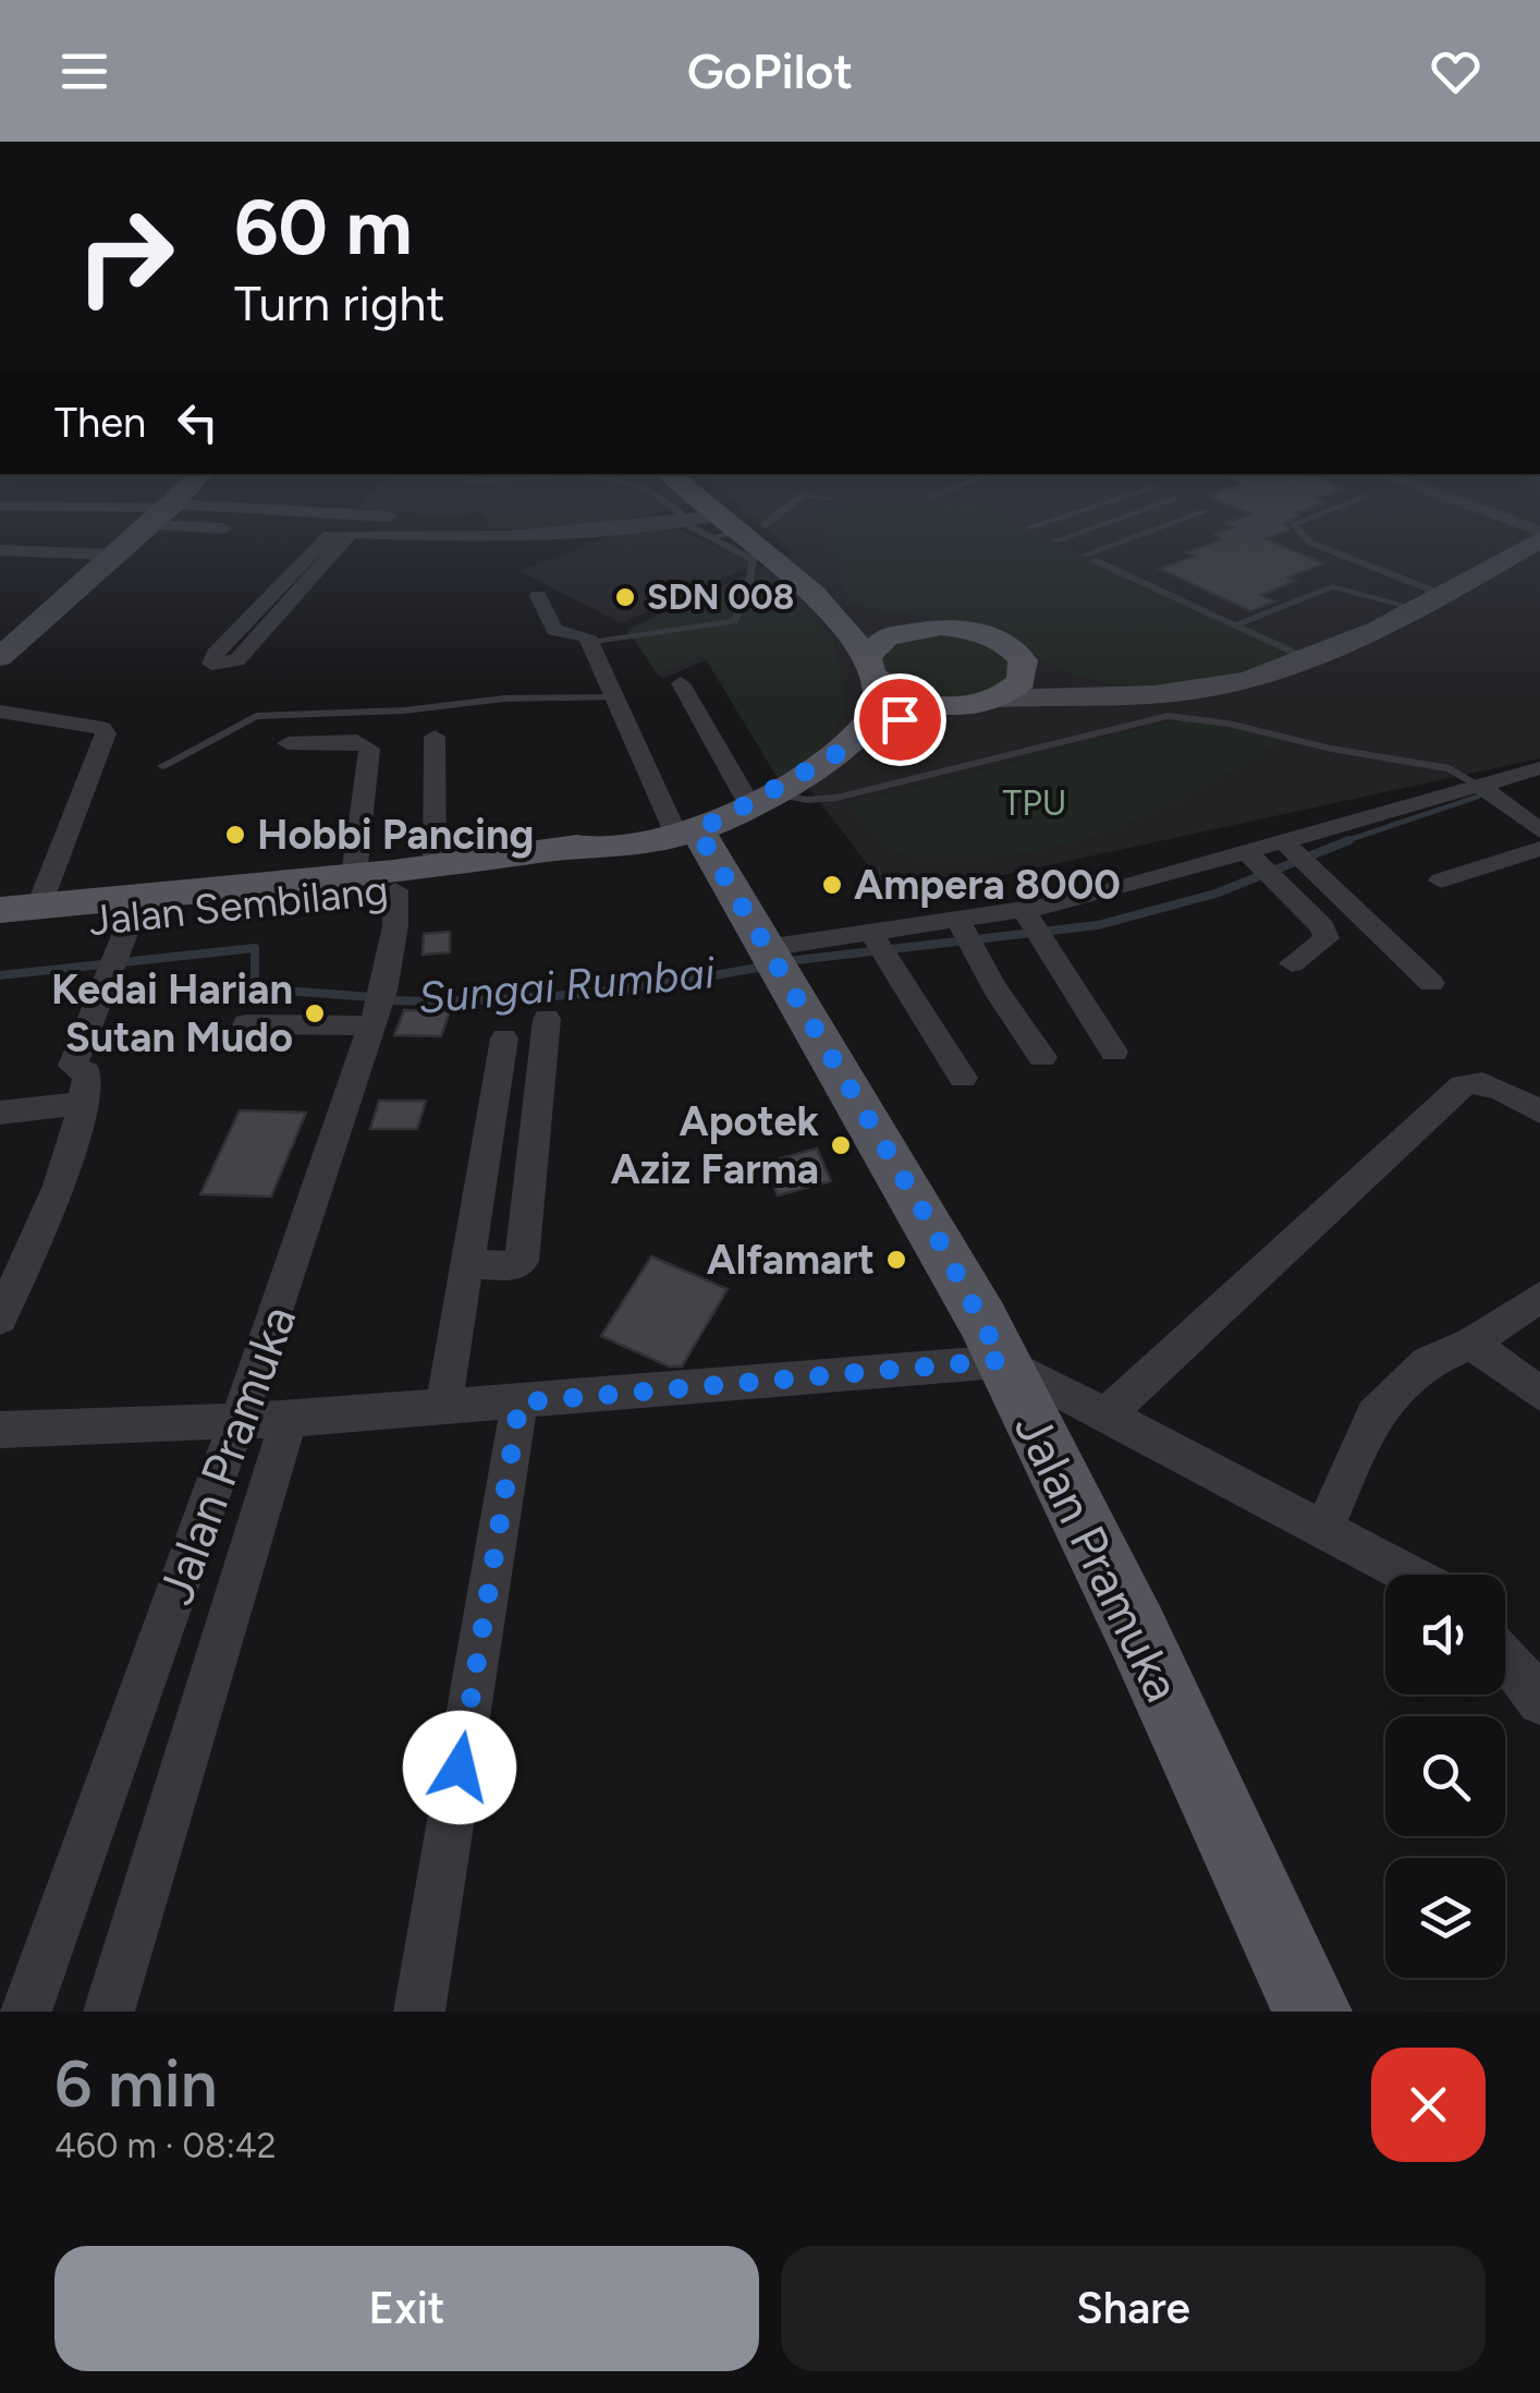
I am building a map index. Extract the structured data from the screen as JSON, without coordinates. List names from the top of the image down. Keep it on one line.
{"streets":{"main road":["Jalan Sembilang","Jalan Pramuka"]},"crossings":[["Jalan Sembilang","Jalan Pramuka"]],"water":["Sungai Rumbai"],"parks":["TPU"],"places":["SDN 008","Hobbi Pancing","Ampera 8000","Kedai Harian Sutan Mudo","Apotek Aziz Farma","Alfamart"],"page":{"header":"GoPilot","turn":["60 m","Turn right"],"then":"Then","heading":["6 min","460 m · 08:42"],"buttons":["Exit","Share"]}}
